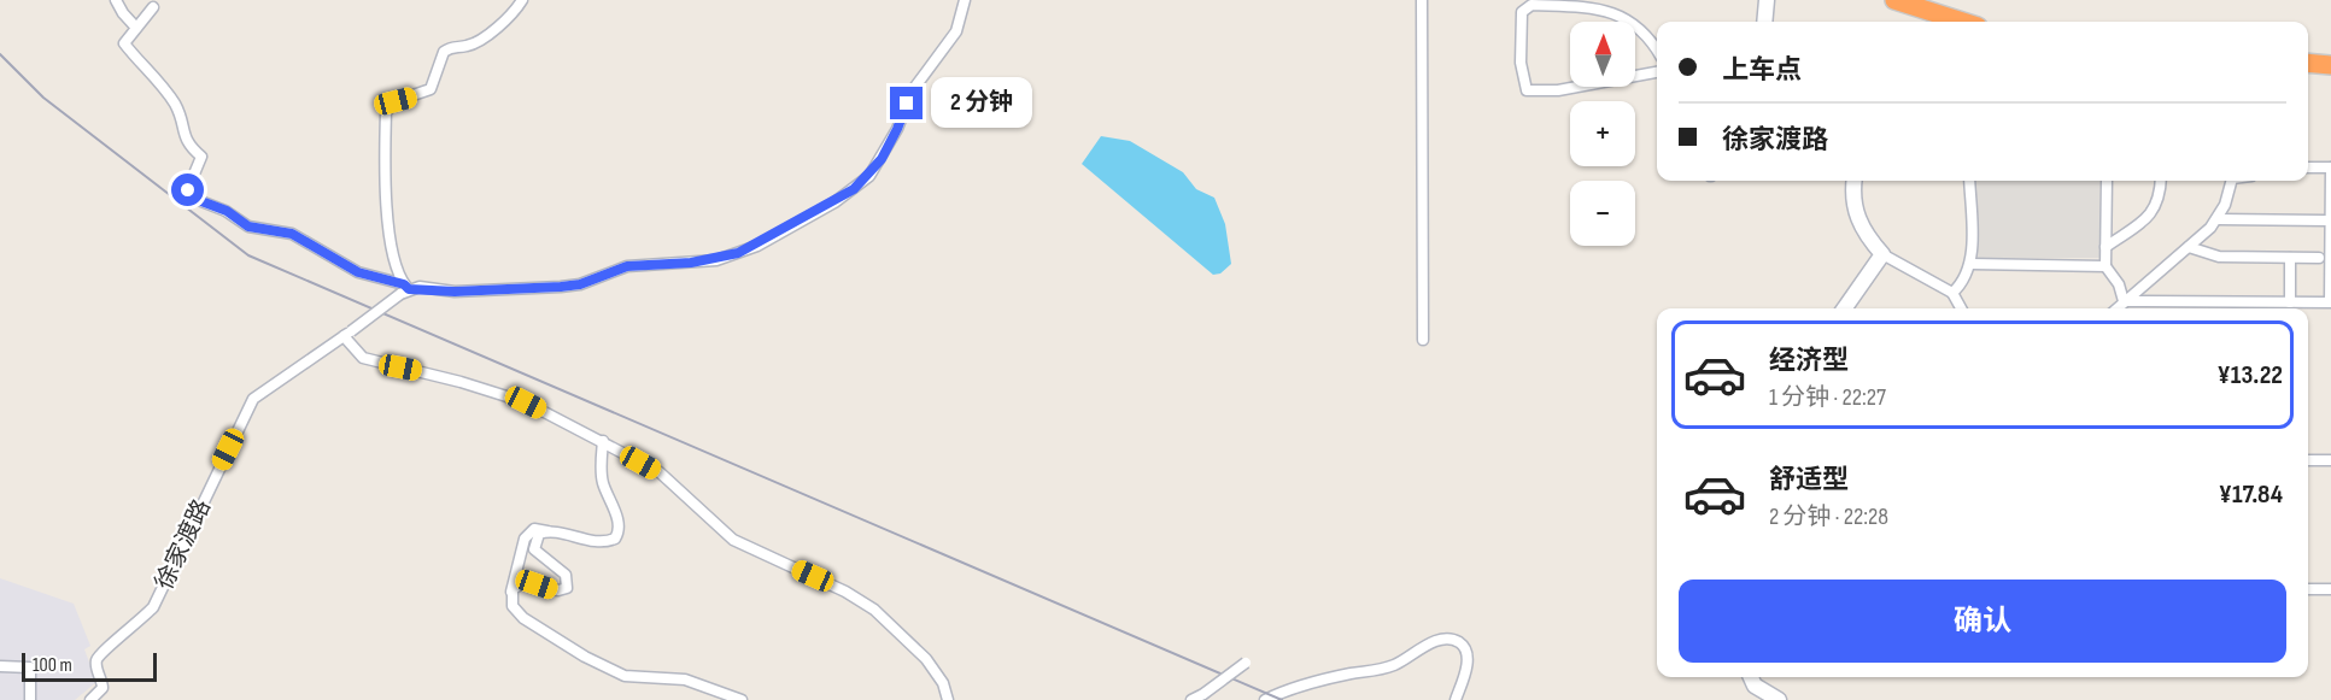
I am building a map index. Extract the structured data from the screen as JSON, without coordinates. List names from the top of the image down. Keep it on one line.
{"streets":{"street":["徐家渡路"]},"scale_bar":"100 m","north":"top","page":{"map_buttons":["+","−"],"banner":["上车点","徐家渡路"],"bubble":"2 分钟","list":[{"name":"经济型","note":"1 分钟 · 22:27","value":"¥13.22"},{"name":"舒适型","note":"2 分钟 · 22:28","value":"¥17.84"}],"buttons":"确认","scale":"100 m"}}
